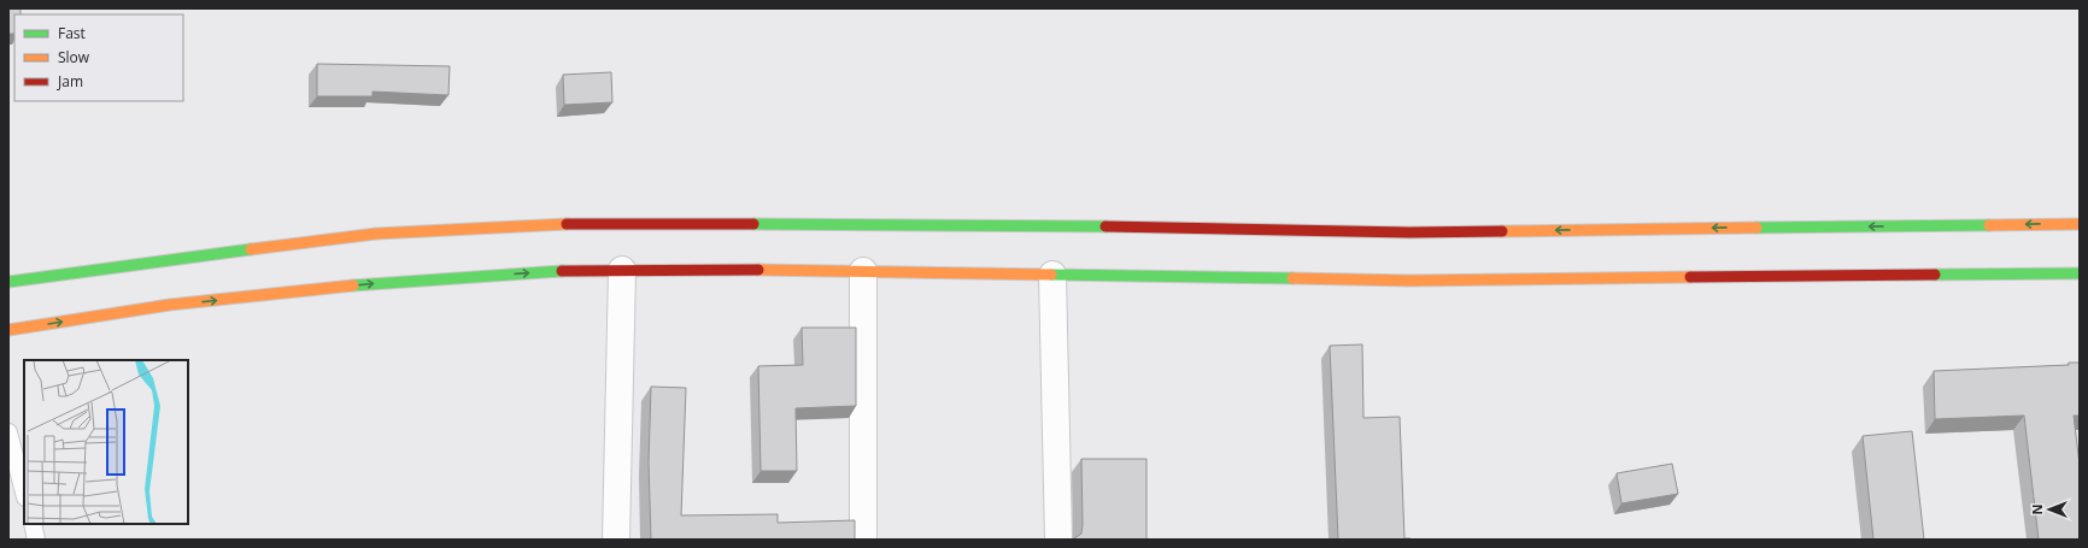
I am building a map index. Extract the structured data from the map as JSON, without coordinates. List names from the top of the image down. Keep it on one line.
{"legend":["Fast","Slow","Jam"],"north":"left"}
